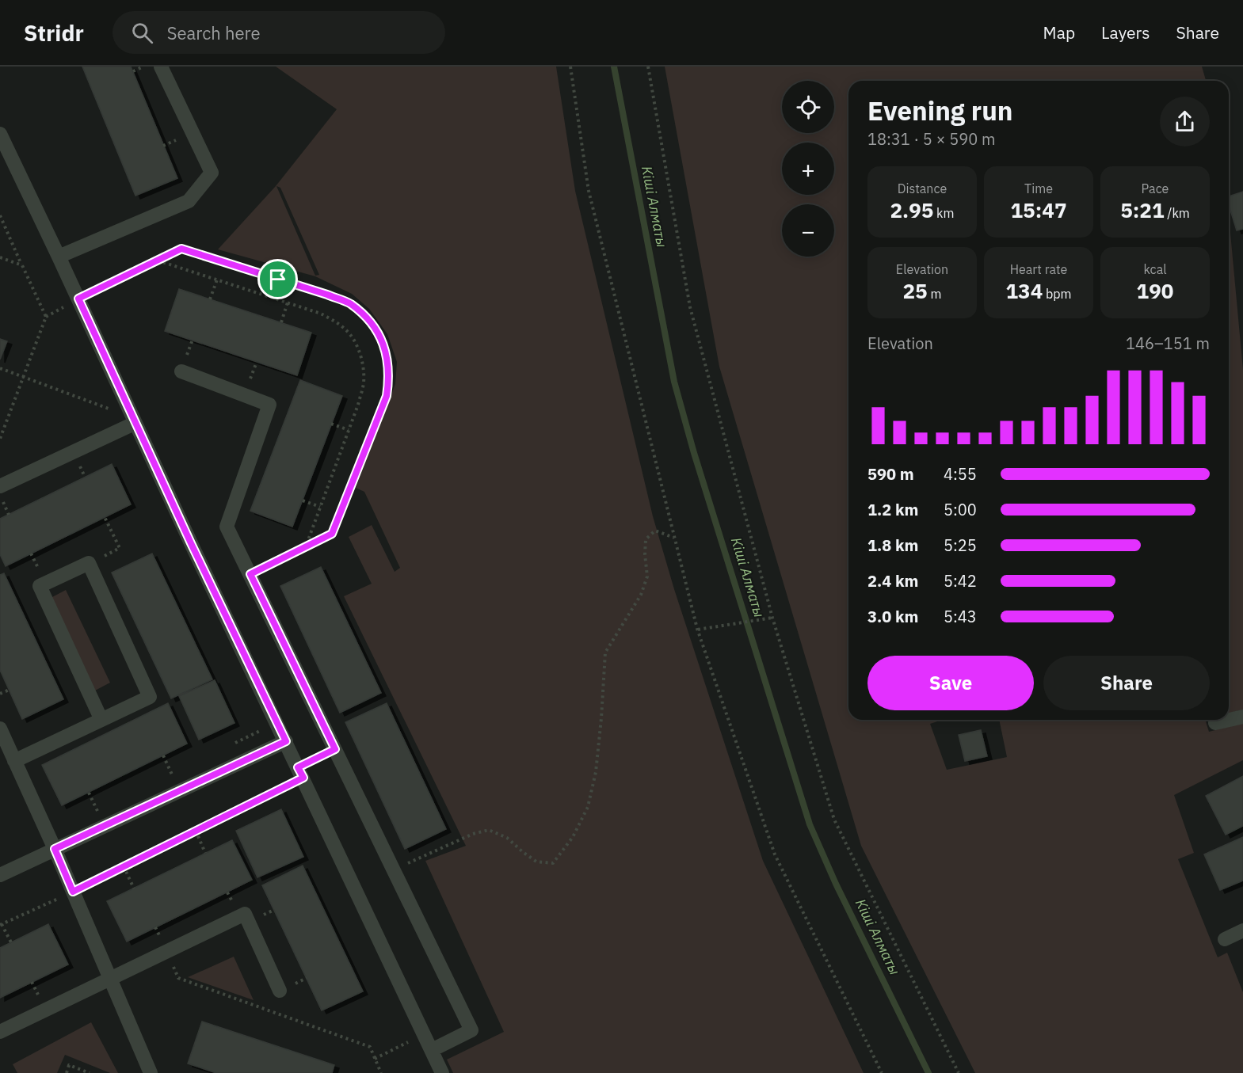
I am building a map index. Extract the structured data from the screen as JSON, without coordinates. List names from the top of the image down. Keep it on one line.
{"water":["Кіші Алматы"],"page":{"header":"Stridr","search":"Search here","nav":["Map","Layers","Share"],"map_buttons":["+","−"],"heading":["Evening run","18:31 · 5 × 590 m"],"stats":[["Distance","2.95 km"],["Time","15:47"],["Pace","5:21 /km"],["Elevation","25 m"],["Heart rate","134 bpm"],["kcal","190"]],"chart":["Elevation","146–151 m"],"list":[{"name":"590 m","note":"4:55"},{"name":"1.2 km","note":"5:00"},{"name":"1.8 km","note":"5:25"},{"name":"2.4 km","note":"5:42"},{"name":"3.0 km","note":"5:43"}],"buttons":["Save","Share"]}}
